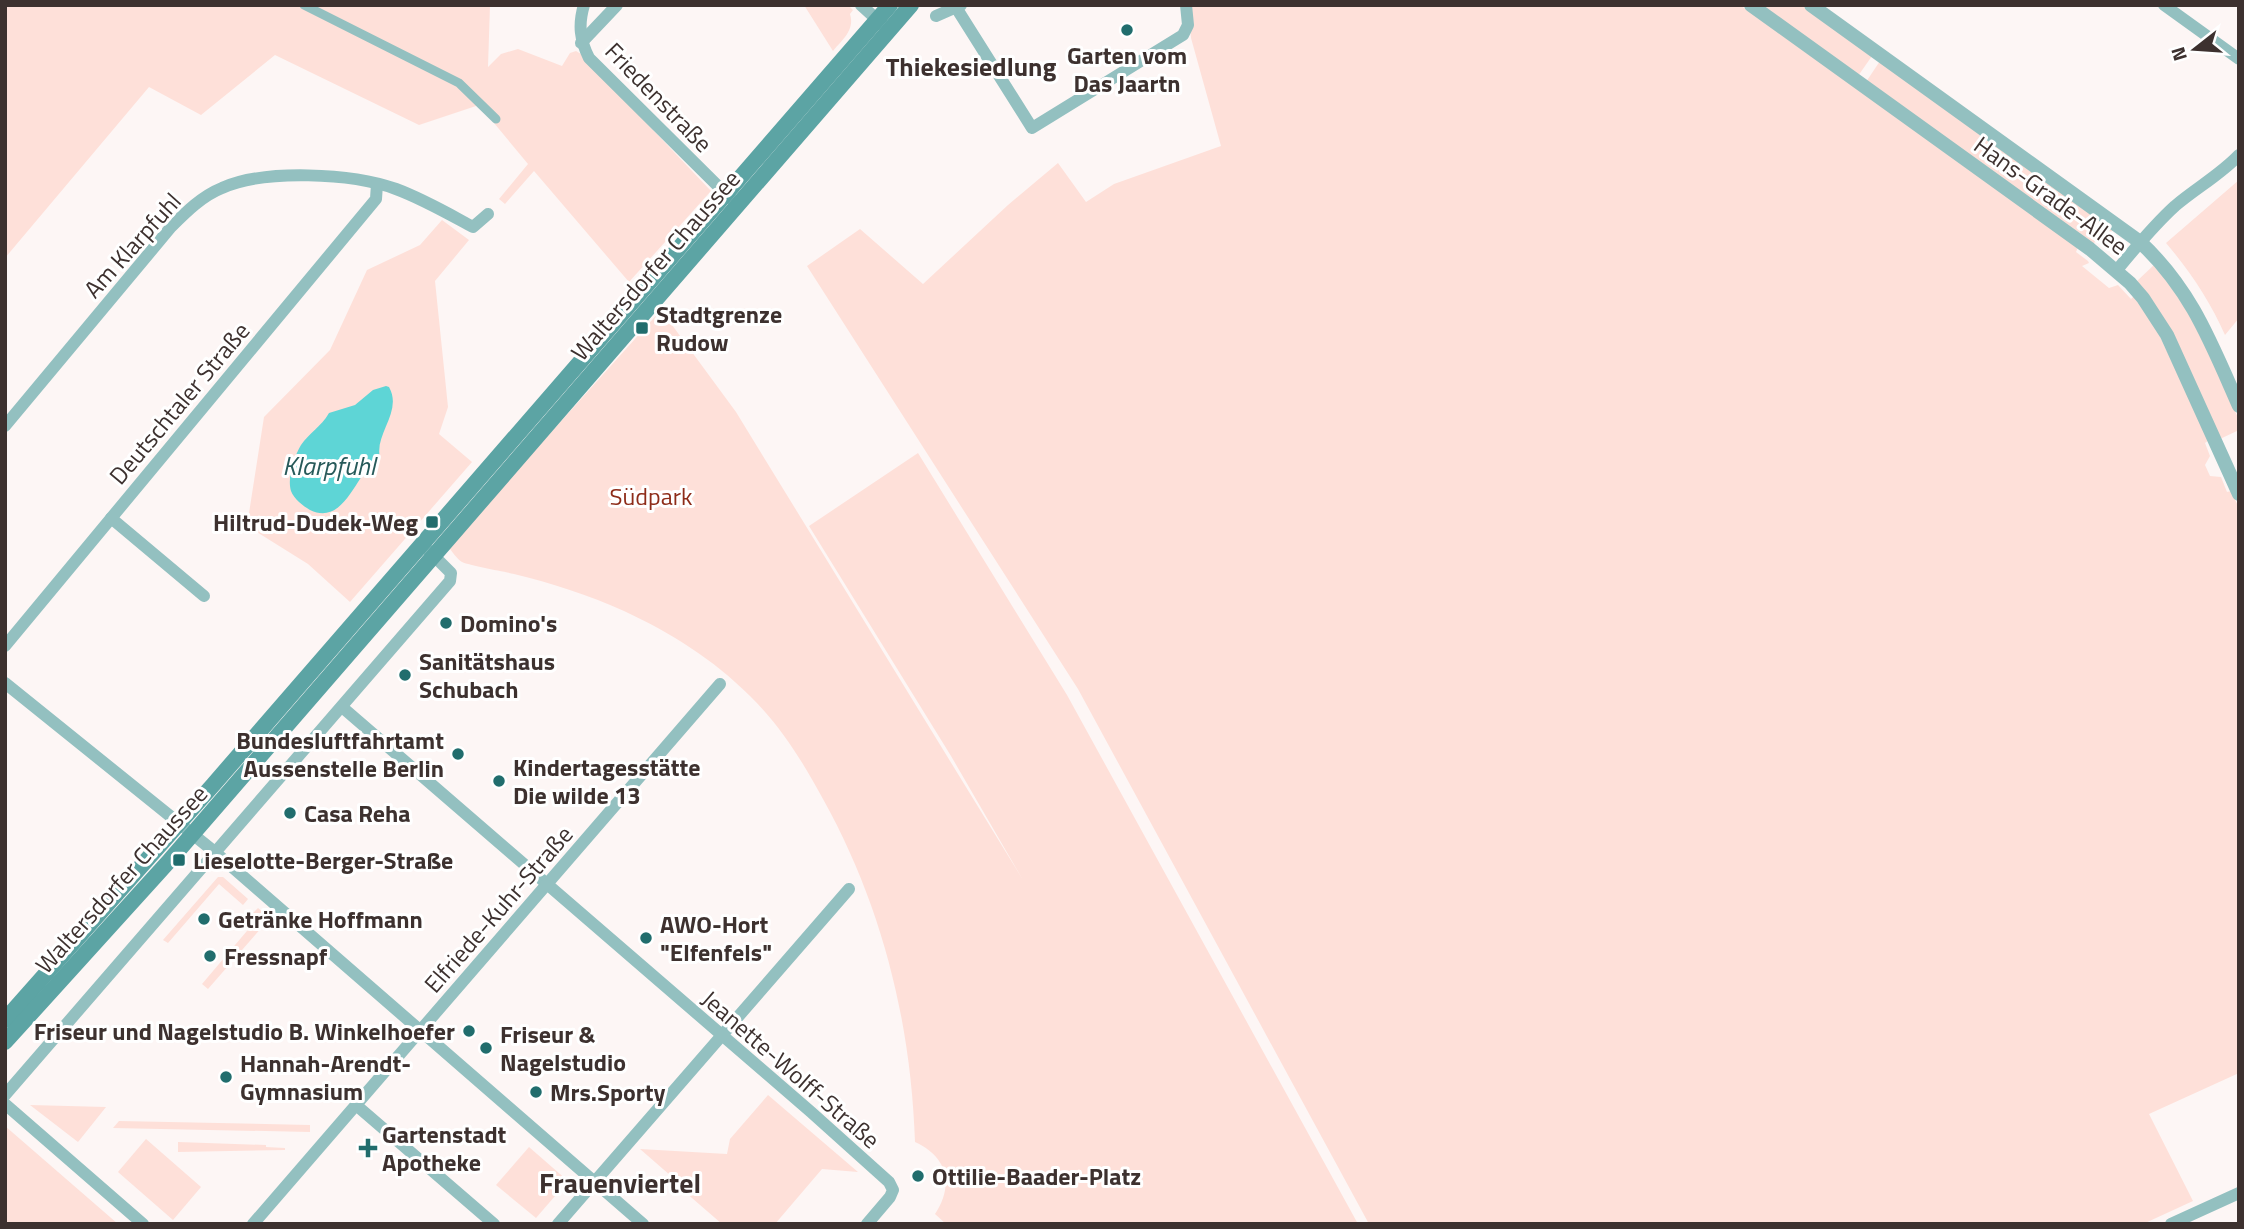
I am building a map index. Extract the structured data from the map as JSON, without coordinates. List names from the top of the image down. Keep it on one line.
{"streets":{"main road":["Waltersdorfer Chaussee"],"street":["Friedenstraße","Hans-Grade-Allee","Am Klarpfuhl","Deutschtaler Straße","Elfriede-Kuhr-Straße","Jeanette-Wolff-Straße"]},"crossings":[["Friedenstraße","Waltersdorfer Chaussee"],["Am Klarpfuhl","Deutschtaler Straße"],["Elfriede-Kuhr-Straße","Jeanette-Wolff-Straße"]],"districts":["Thiekesiedlung","Frauenviertel"],"water":["Klarpfuhl"],"parks":["Südpark"],"places":{"other":["Garten vom Das Jaartn","Domino's","Sanitätshaus Schubach","Bundesluftfahrtamt Aussenstelle Berlin","Kindertagesstätte Die wilde 13","Casa Reha","Getränke Hoffmann","AWO-Hort \"Elfenfels\"","Fressnapf","Friseur und Nagelstudio B. Winkelhoefer","Friseur & Nagelstudio","Hannah-Arendt- Gymnasium","Mrs.Sporty","Ottilie-Baader-Platz"],"transit":["Stadtgrenze Rudow","Hiltrud-Dudek-Weg","Lieselotte-Berger-Straße"],"health":["Gartenstadt Apotheke"]},"north":"left"}
